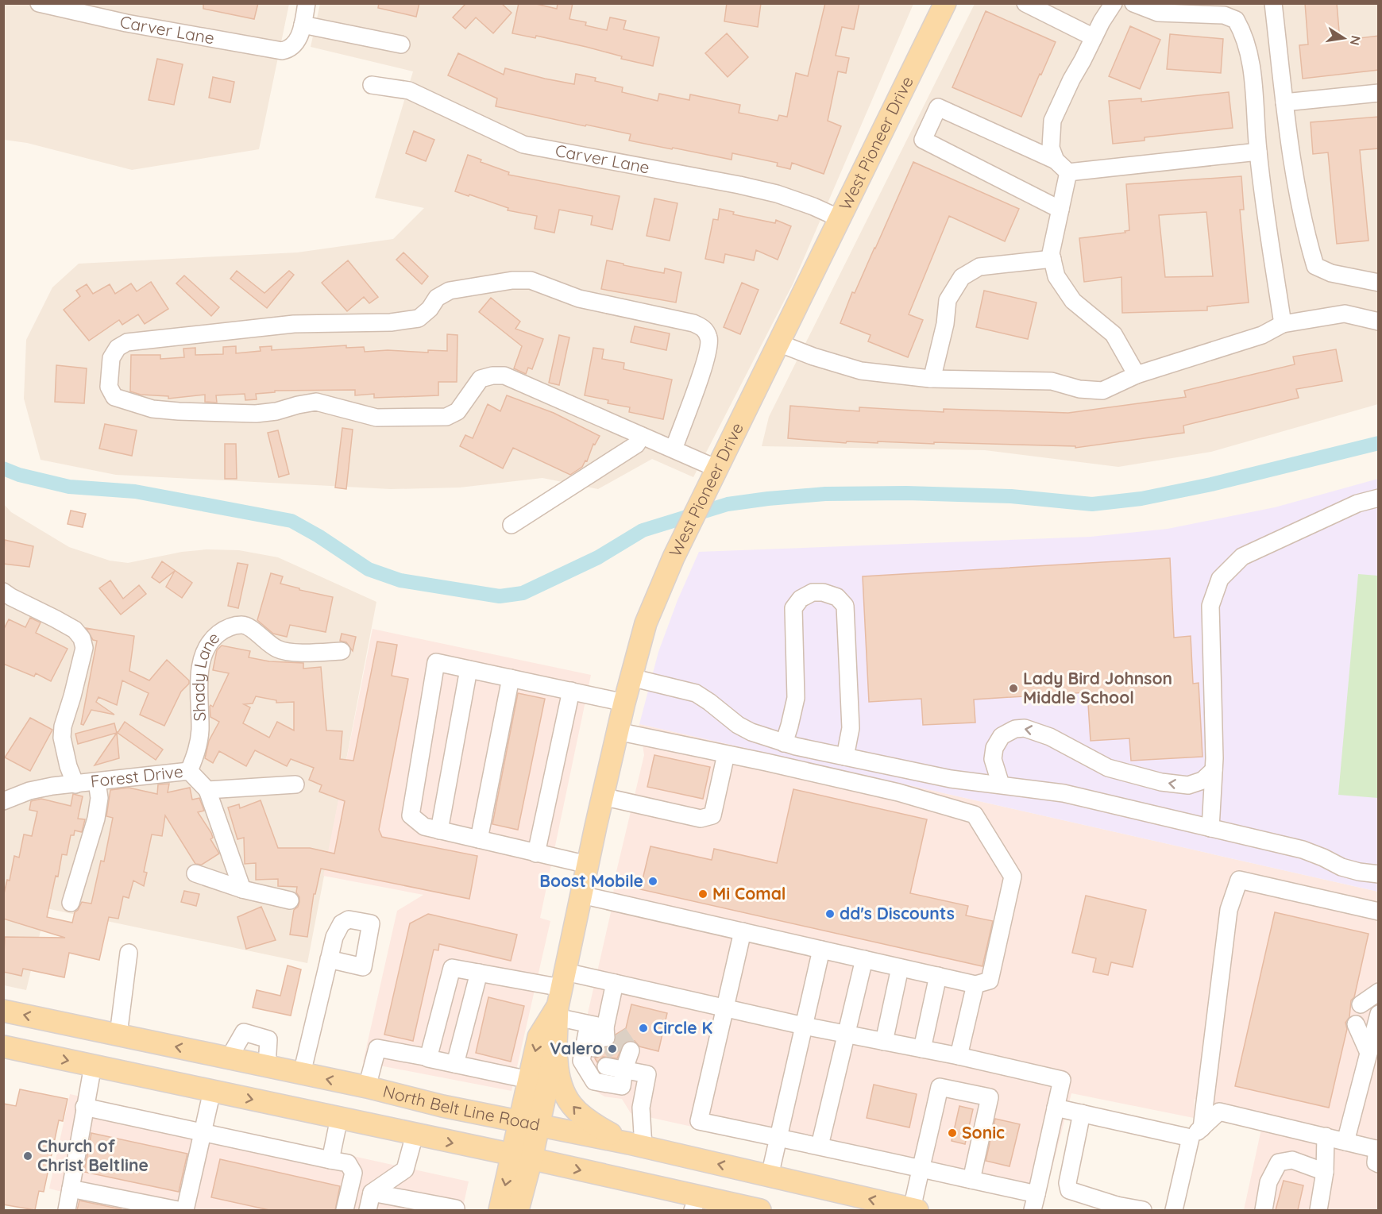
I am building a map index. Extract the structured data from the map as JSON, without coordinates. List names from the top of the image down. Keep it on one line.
{"streets":{"main road":["West Pioneer Drive","North Belt Line Road"],"street":["Carver Lane","Shady Lane","Forest Drive"]},"crossings":[["Carver Lane","West Pioneer Drive"],["West Pioneer Drive","North Belt Line Road"],["Shady Lane","Forest Drive"]],"places":["Lady Bird Johnson Middle School","Boost Mobile","Mi Comal","dd's Discounts","Circle K","Valero","Sonic","Church of Christ Beltline"],"north":"right"}
